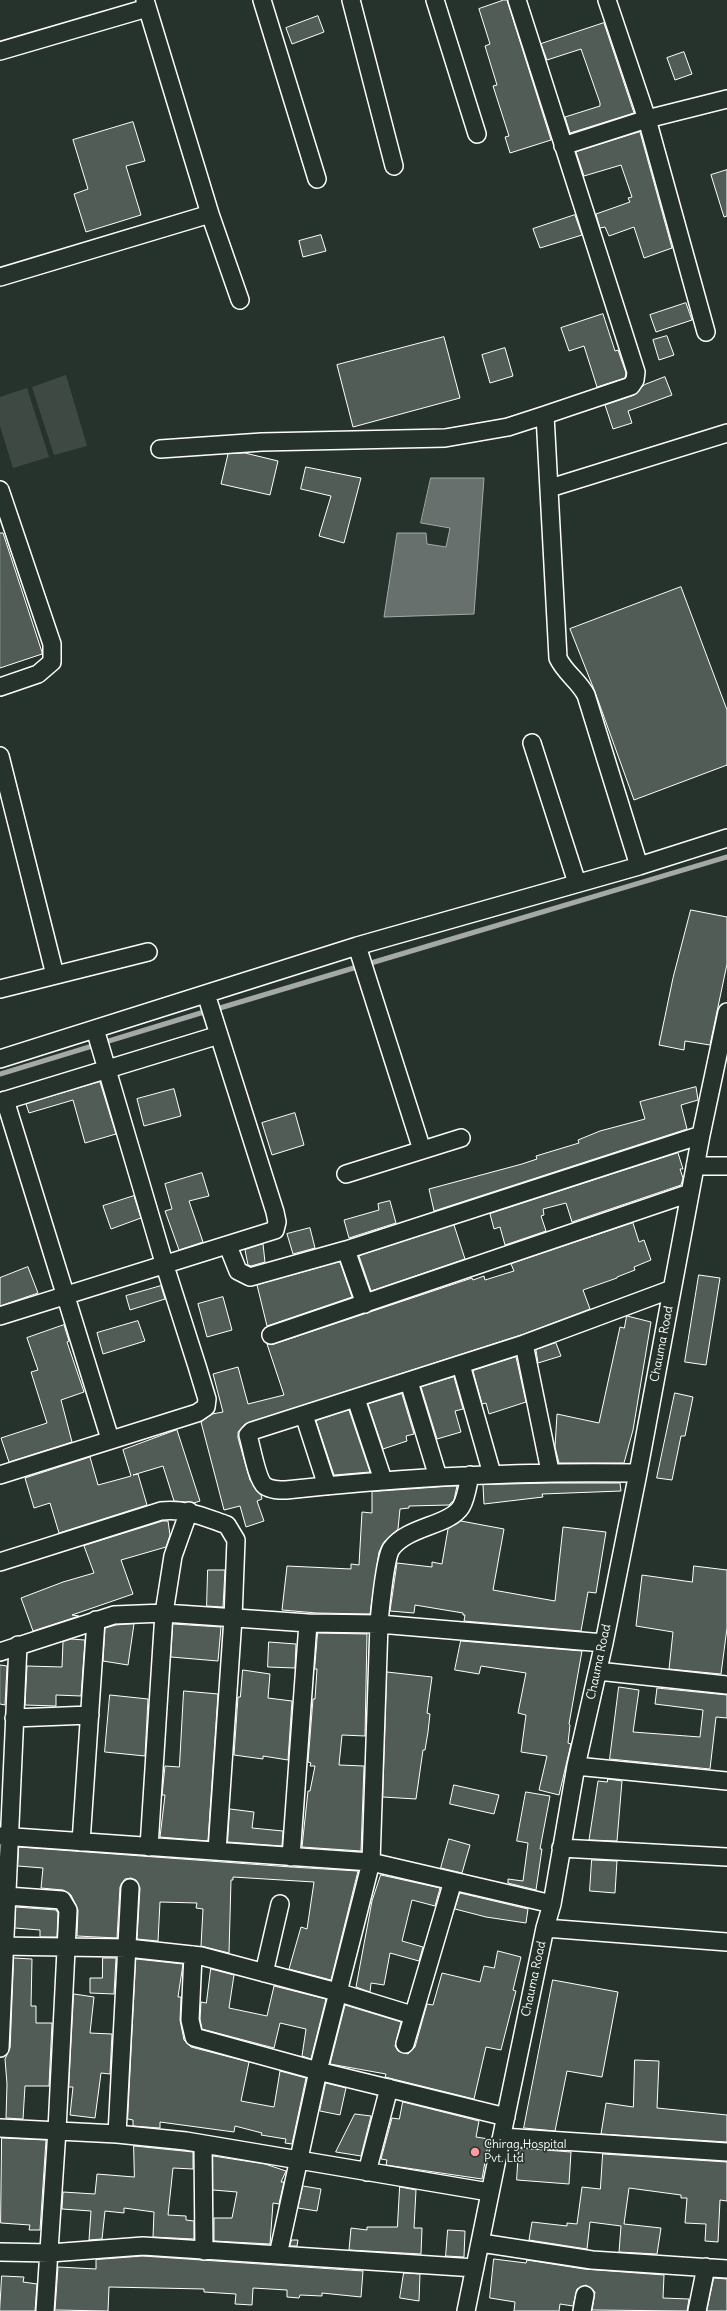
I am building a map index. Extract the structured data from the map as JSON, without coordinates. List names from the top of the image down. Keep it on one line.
{"streets":{"street":["Chauma Road"]},"places":["Chirag Hospital Pvt. Ltd"]}
